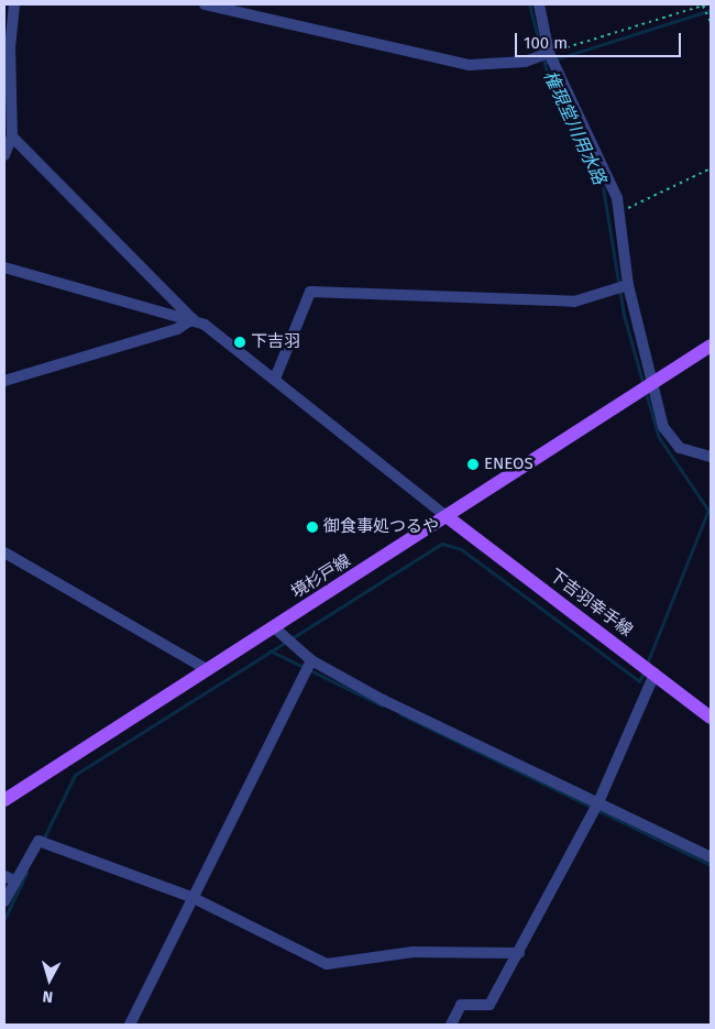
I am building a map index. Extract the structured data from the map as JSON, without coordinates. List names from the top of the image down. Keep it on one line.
{"streets":{"main road":["境杉戸線","下吉羽幸手線"]},"crossings":[["境杉戸線","下吉羽幸手線"]],"water":["権現堂川用水路"],"places":["下吉羽","ENEOS","御食事処つるや"],"scale_bar":"100 m","north":"bottom"}
